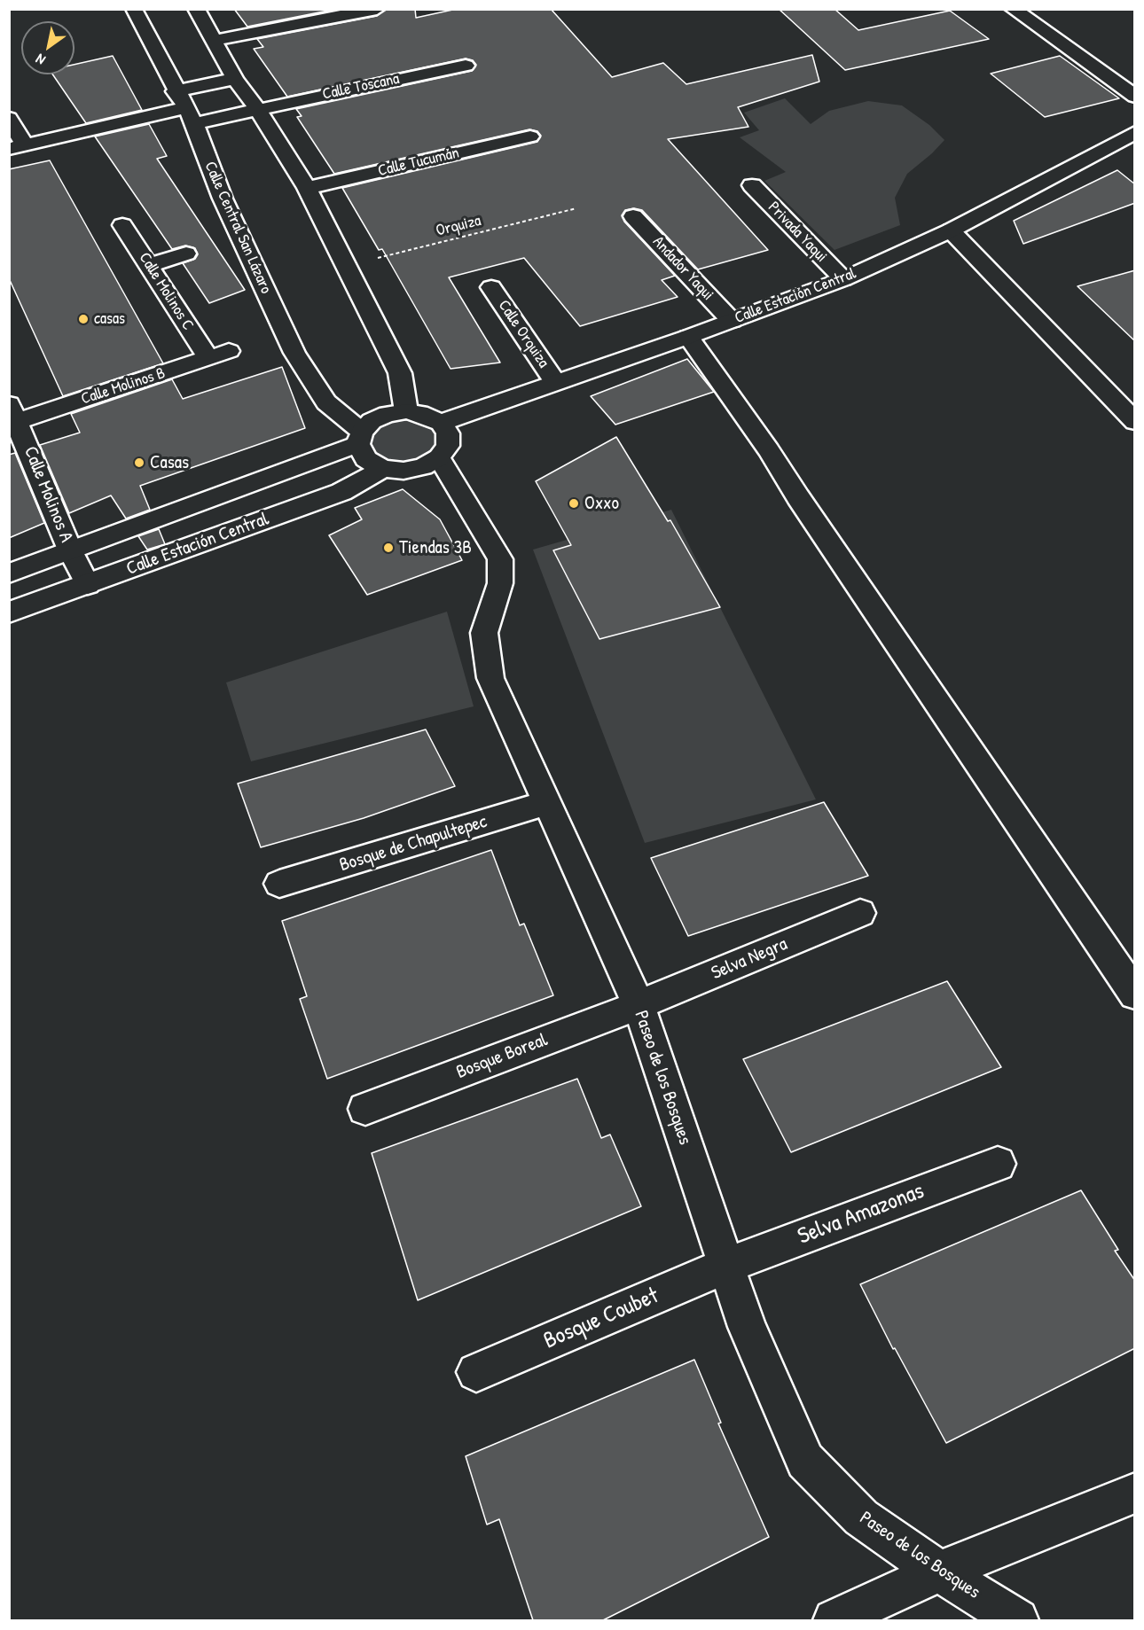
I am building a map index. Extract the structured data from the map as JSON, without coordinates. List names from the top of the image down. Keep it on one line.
{"streets":{"street":["Calle Toscana","Calle Tucumán","Calle Central San Lázaro","Privada Yaqui","Andador Yaqui","Calle Molinos C","Calle Estación Central","Calle Orquiza","Calle Molinos B","Calle Molinos A","Bosque de Chapultepec","Selva Negra","Bosque Boreal","Paseo de los Bosques","Selva Amazonas","Bosque Coubet"],"path":["Orquiza"]},"crossings":[["Calle Toscana","Calle Central San Lázaro"],["Calle Central San Lázaro","Calle Estación Central"],["Calle Central San Lázaro","Paseo de los Bosques"],["Privada Yaqui","Calle Estación Central"],["Andador Yaqui","Calle Estación Central"],["Calle Molinos C","Calle Molinos B"],["Calle Estación Central","Calle Orquiza"],["Calle Estación Central","Calle Molinos A"],["Calle Estación Central","Paseo de los Bosques"],["Calle Molinos B","Calle Molinos A"],["Bosque de Chapultepec","Paseo de los Bosques"],["Selva Negra","Bosque Boreal"],["Selva Negra","Paseo de los Bosques"],["Bosque Boreal","Paseo de los Bosques"],["Paseo de los Bosques","Selva Amazonas"],["Paseo de los Bosques","Bosque Coubet"],["Selva Amazonas","Bosque Coubet"]],"places":["casas","Casas","Oxxo","Tiendas 3B"],"north":"bottom left"}
